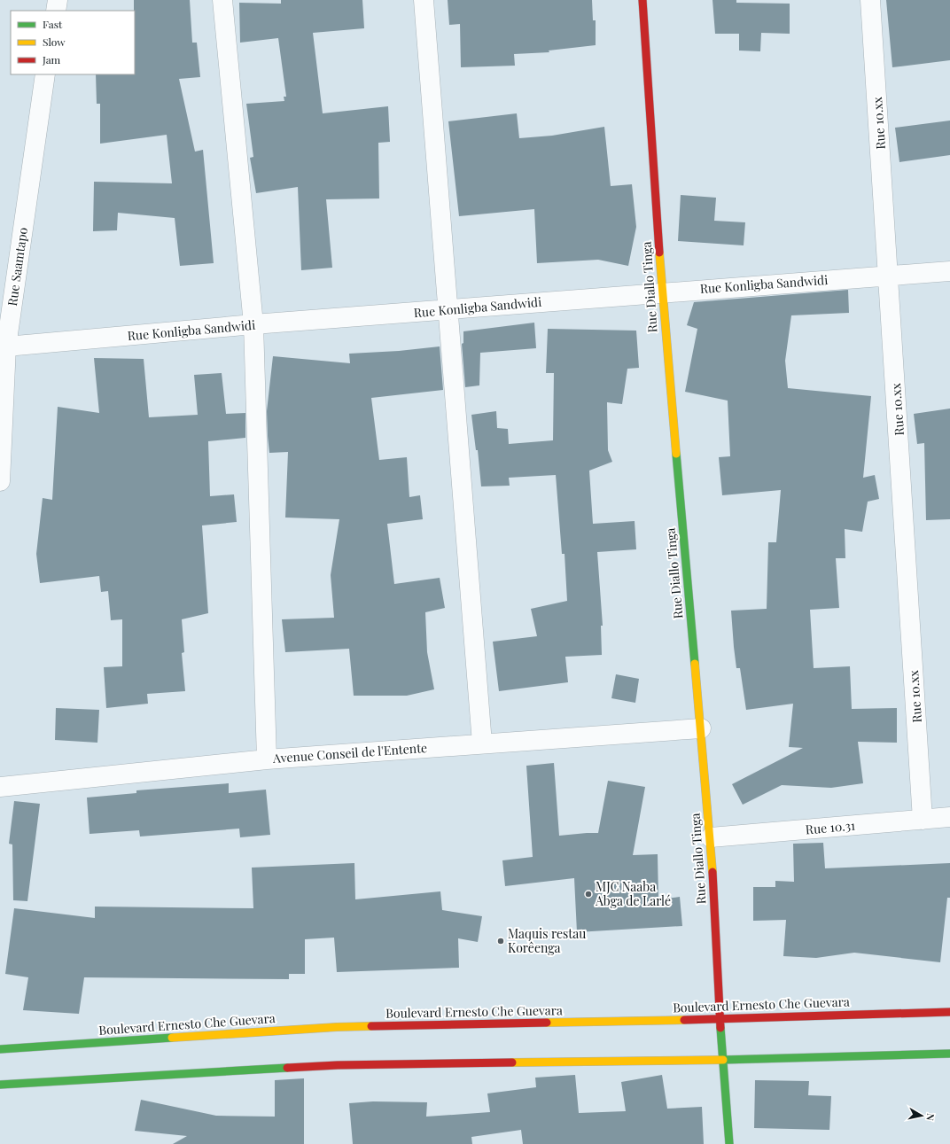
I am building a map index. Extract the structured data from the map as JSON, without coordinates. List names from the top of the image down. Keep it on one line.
{"streets":{"main road":["Rue Diallo Tinga","Boulevard Ernesto Che Guevara"],"street":["Rue 10.xx","Rue Saamtapo","Rue Konligba Sandwidi","Avenue Conseil de l'Entente","Rue 10.31"]},"crossings":[["Rue 10.xx","Rue Konligba Sandwidi"],["Rue 10.xx","Rue 10.31"],["Rue Saamtapo","Rue Konligba Sandwidi"],["Rue Konligba Sandwidi","Rue Diallo Tinga"],["Rue Diallo Tinga","Avenue Conseil de l'Entente"],["Rue Diallo Tinga","Rue 10.31"],["Rue Diallo Tinga","Boulevard Ernesto Che Guevara"]],"places":["MJC Naaba Abga de Larlé","Maquis restau Korêenga"],"legend":["Fast","Slow","Jam"],"north":"right"}
